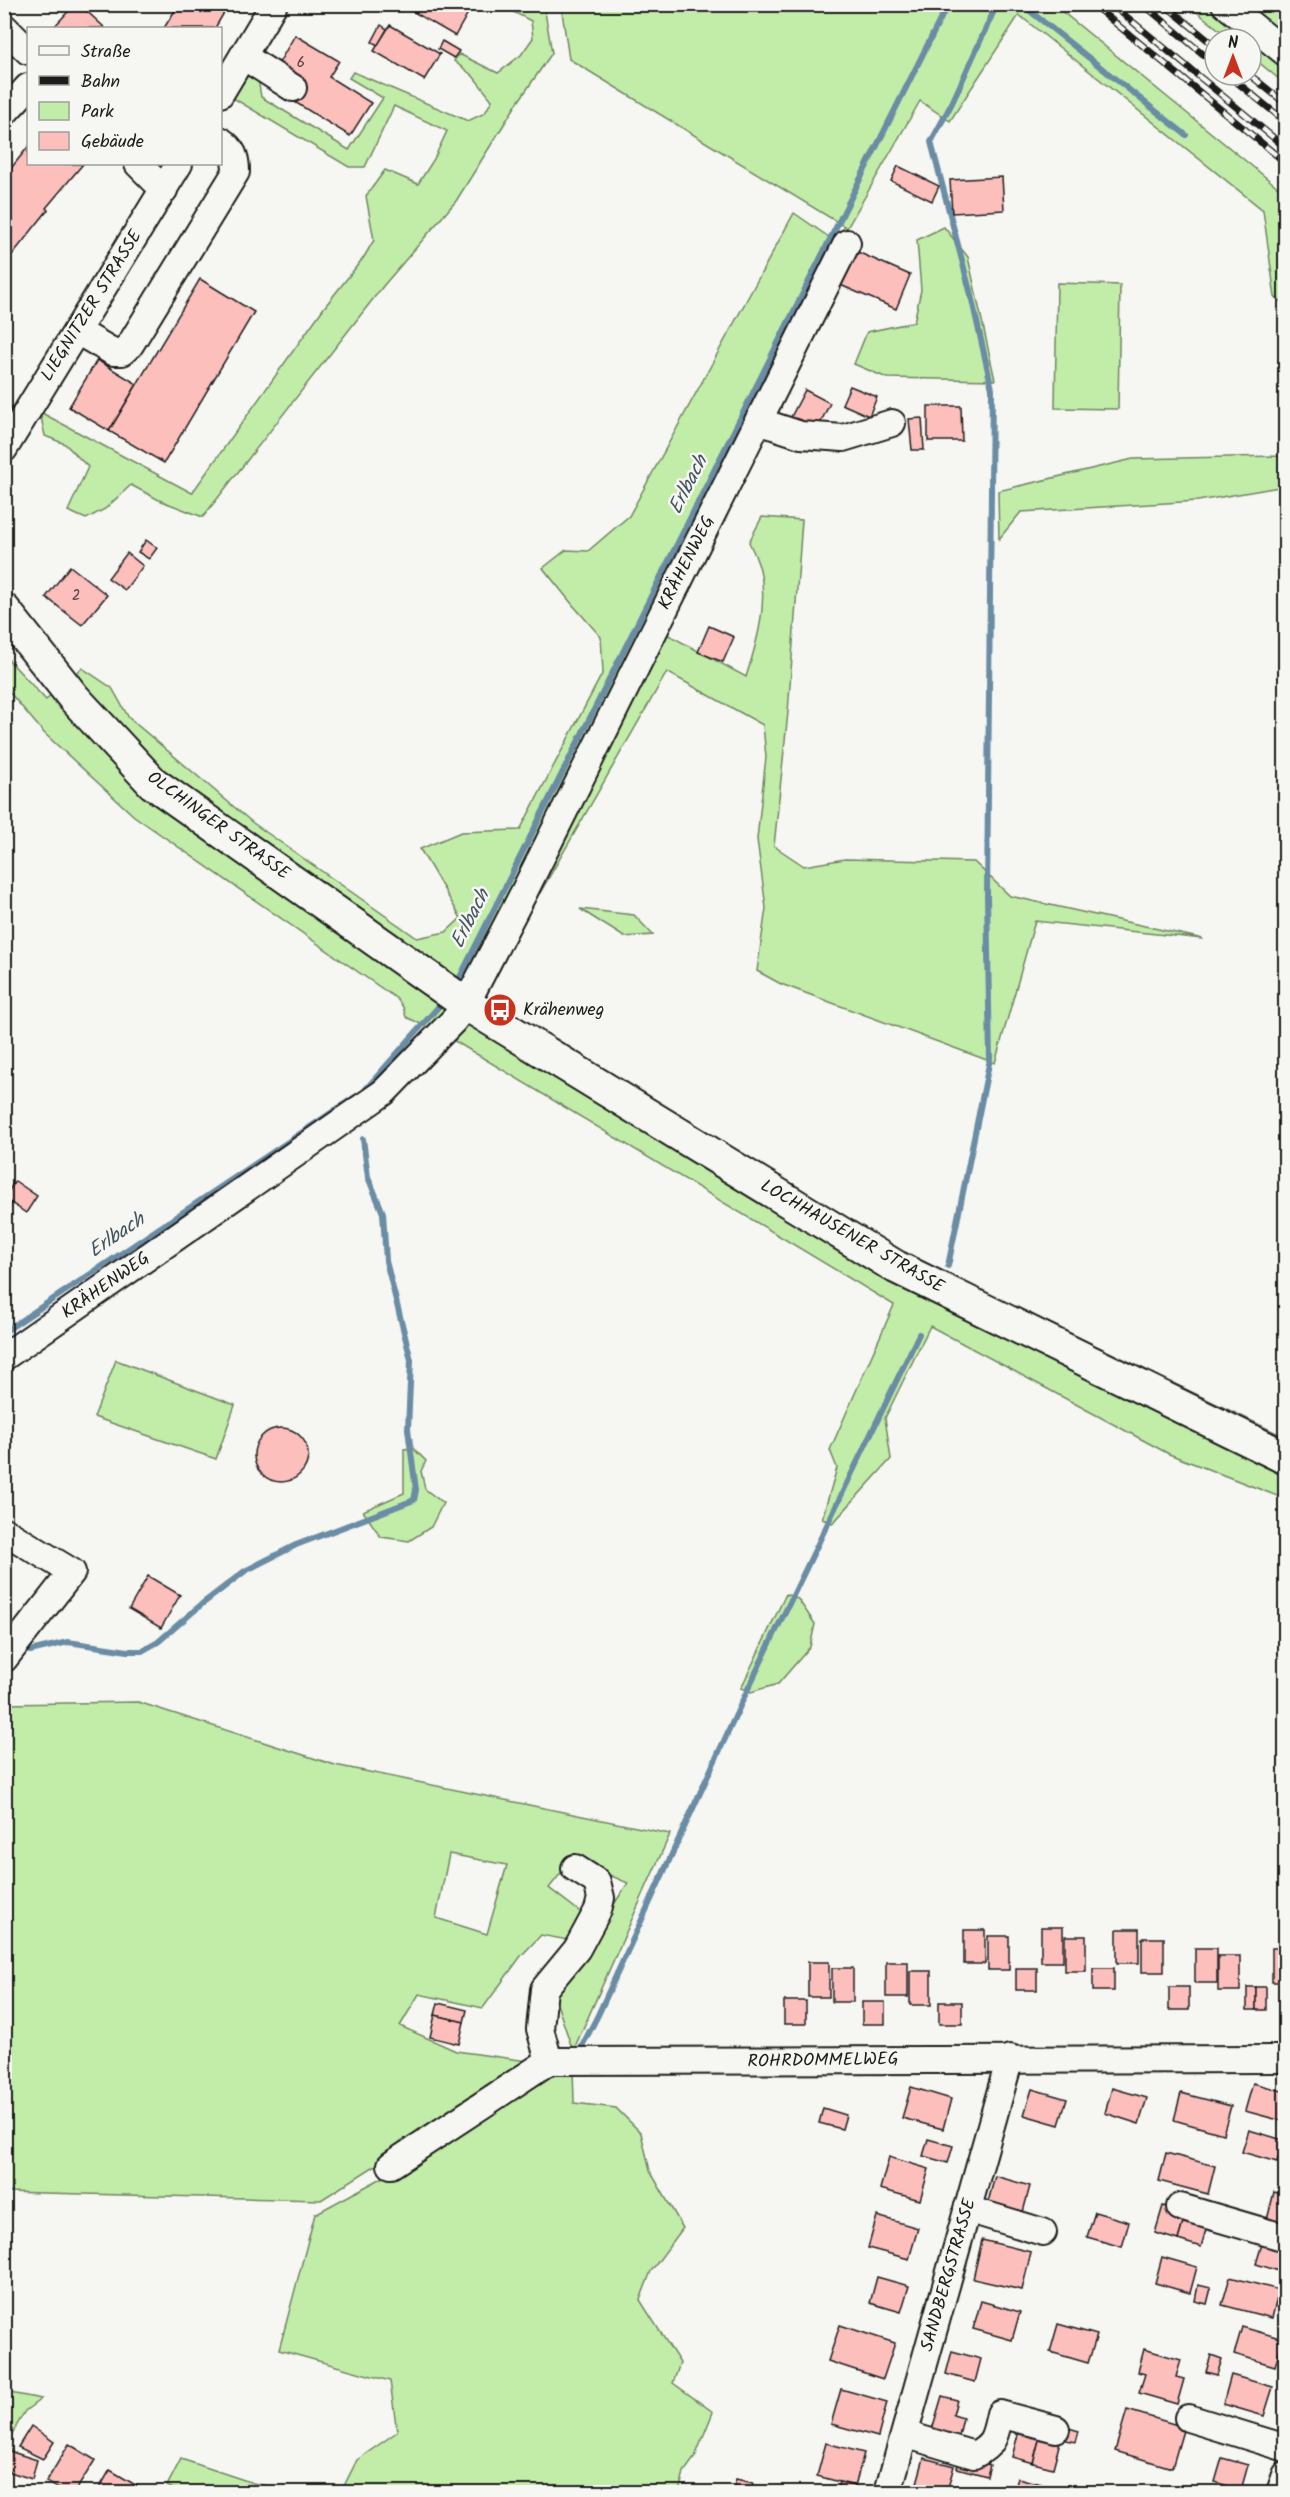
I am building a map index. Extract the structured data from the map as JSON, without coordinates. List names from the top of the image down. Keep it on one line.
{"streets":{"main road":["OLCHINGER STRASSE","LOCHHAUSENER STRASSE"],"street":["LIEGNITZER STRASSE","KRÄHENWEG","ROHRDOMMELWEG","SANDBERGSTRASSE"]},"crossings":[["KRÄHENWEG","OLCHINGER STRASSE"],["KRÄHENWEG","LOCHHAUSENER STRASSE"],["OLCHINGER STRASSE","LOCHHAUSENER STRASSE"],["ROHRDOMMELWEG","SANDBERGSTRASSE"]],"water":["Erlbach"],"places":{"bus stop":["Krähenweg"]},"house_numbers":["6","2"],"legend":["Straße","Bahn","Park","Gebäude"],"north":"top"}
